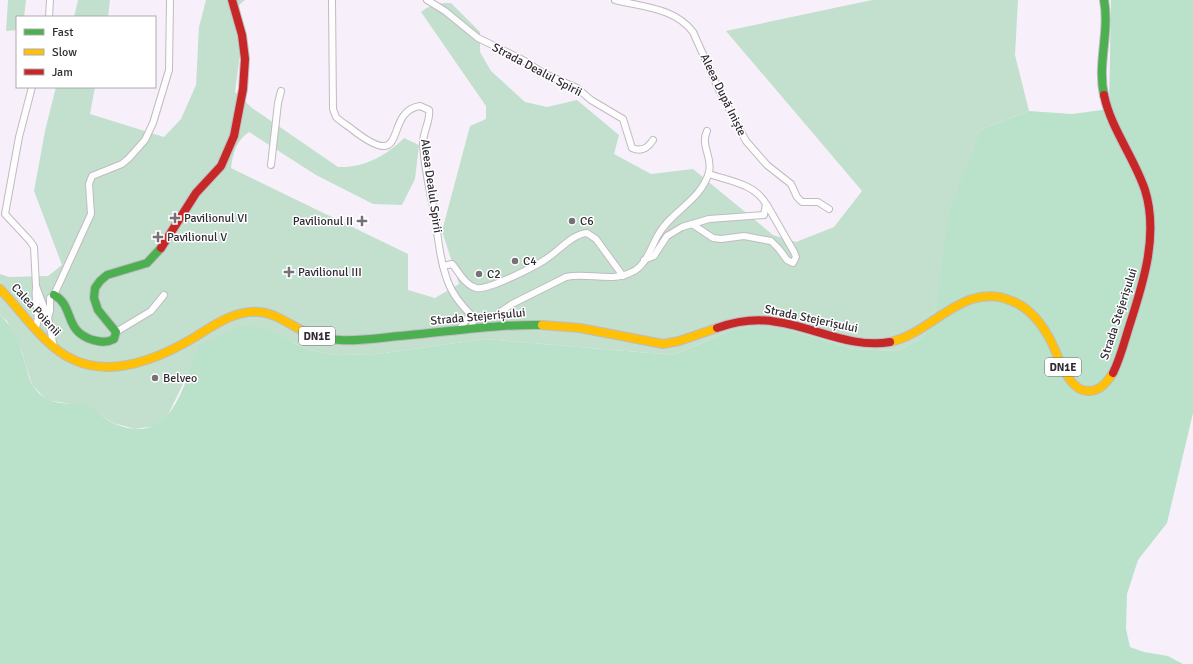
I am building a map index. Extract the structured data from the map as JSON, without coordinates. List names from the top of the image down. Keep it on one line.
{"streets":{"main road":["Calea Poienii","Strada Stejerișului","DN1E"],"street":["Strada Dealul Spirii","Aleea După Iniște","Aleea Dealul Spirii"]},"crossings":[["Calea Poienii","Strada Stejerișului"]],"places":{"health":["Pavilionul VI","Pavilionul II","Pavilionul V","Pavilionul III"],"other":["C6","C4","C2","Belveo"]},"legend":["Fast","Slow","Jam"]}
